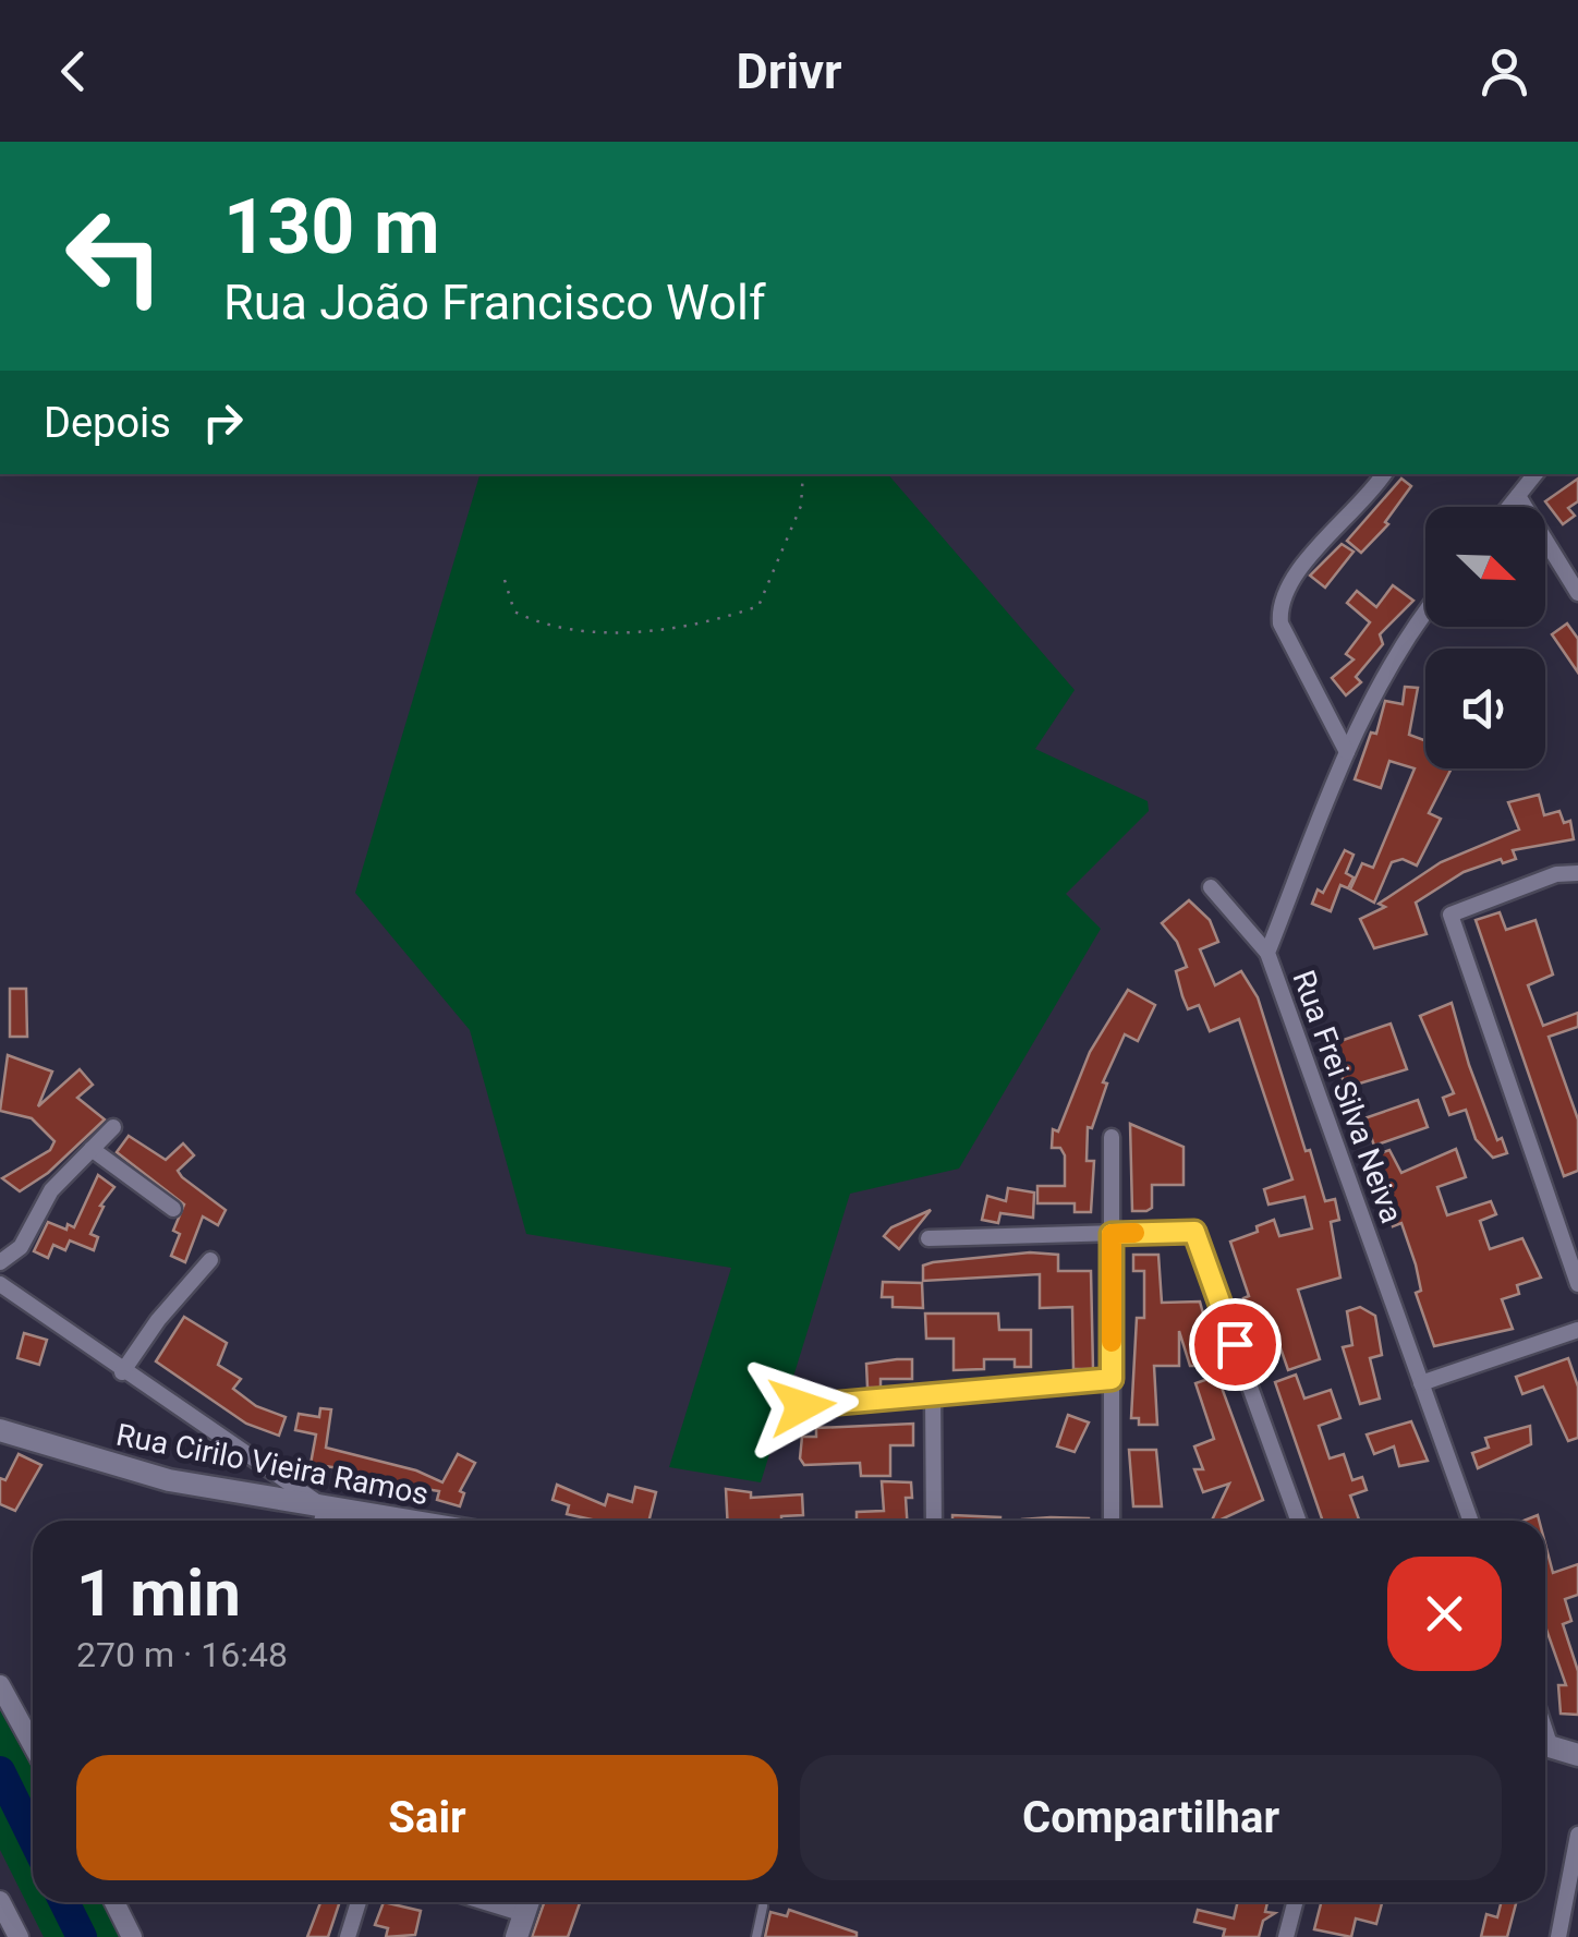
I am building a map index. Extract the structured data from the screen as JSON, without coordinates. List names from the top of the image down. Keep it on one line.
{"streets":{"main road":["Rua Cirilo Vieira Ramos"],"street":["Rua Frei Silva Neiva"]},"north":"bottom right","page":{"header":"Drivr","turn":["130 m","Rua João Francisco Wolf"],"then":"Depois","heading":["1 min","270 m · 16:48"],"buttons":["Sair","Compartilhar"]}}
